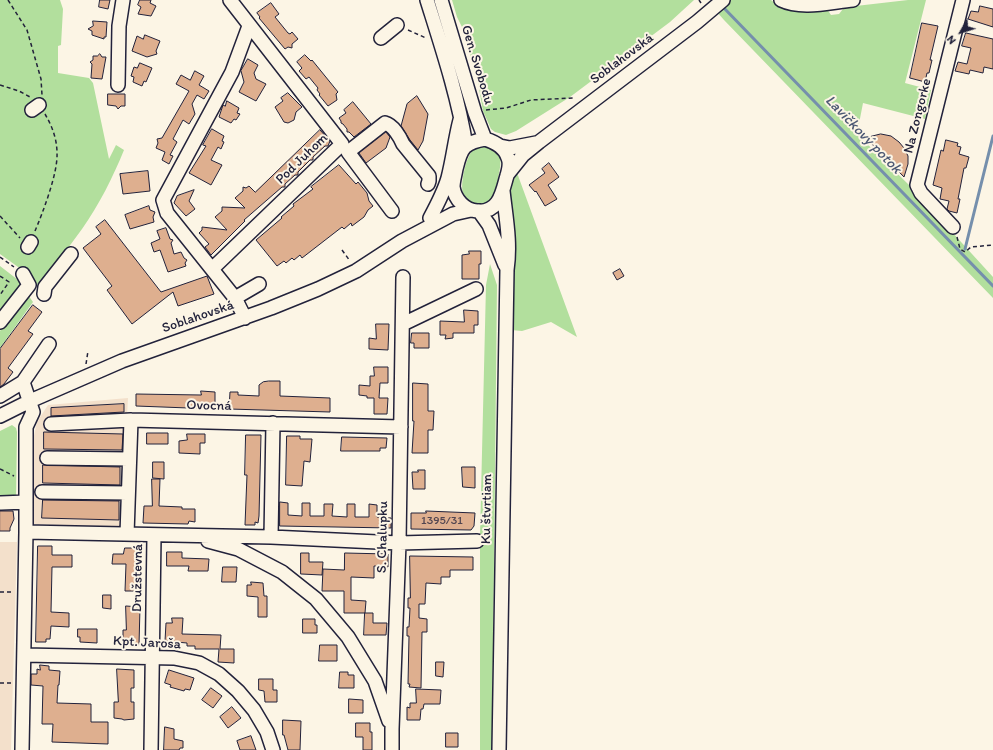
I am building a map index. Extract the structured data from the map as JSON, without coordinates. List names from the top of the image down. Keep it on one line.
{"streets":{"street":["Soblahovská","Gen. Svobodu","Na Zongorke","Pod Juhom","Ovocná","Ku štvrtiam","S. Chalupku","Družstevná","Kpt. Jaroša"]},"crossings":[["Soblahovská","Gen. Svobodu"],["Soblahovská","Ku štvrtiam"],["Gen. Svobodu","Ku štvrtiam"],["Ovocná","S. Chalupku"],["Družstevná","Kpt. Jaroša"]],"water":["Lavičkový potok"],"house_numbers":["1395/31"],"north":"bottom left"}
